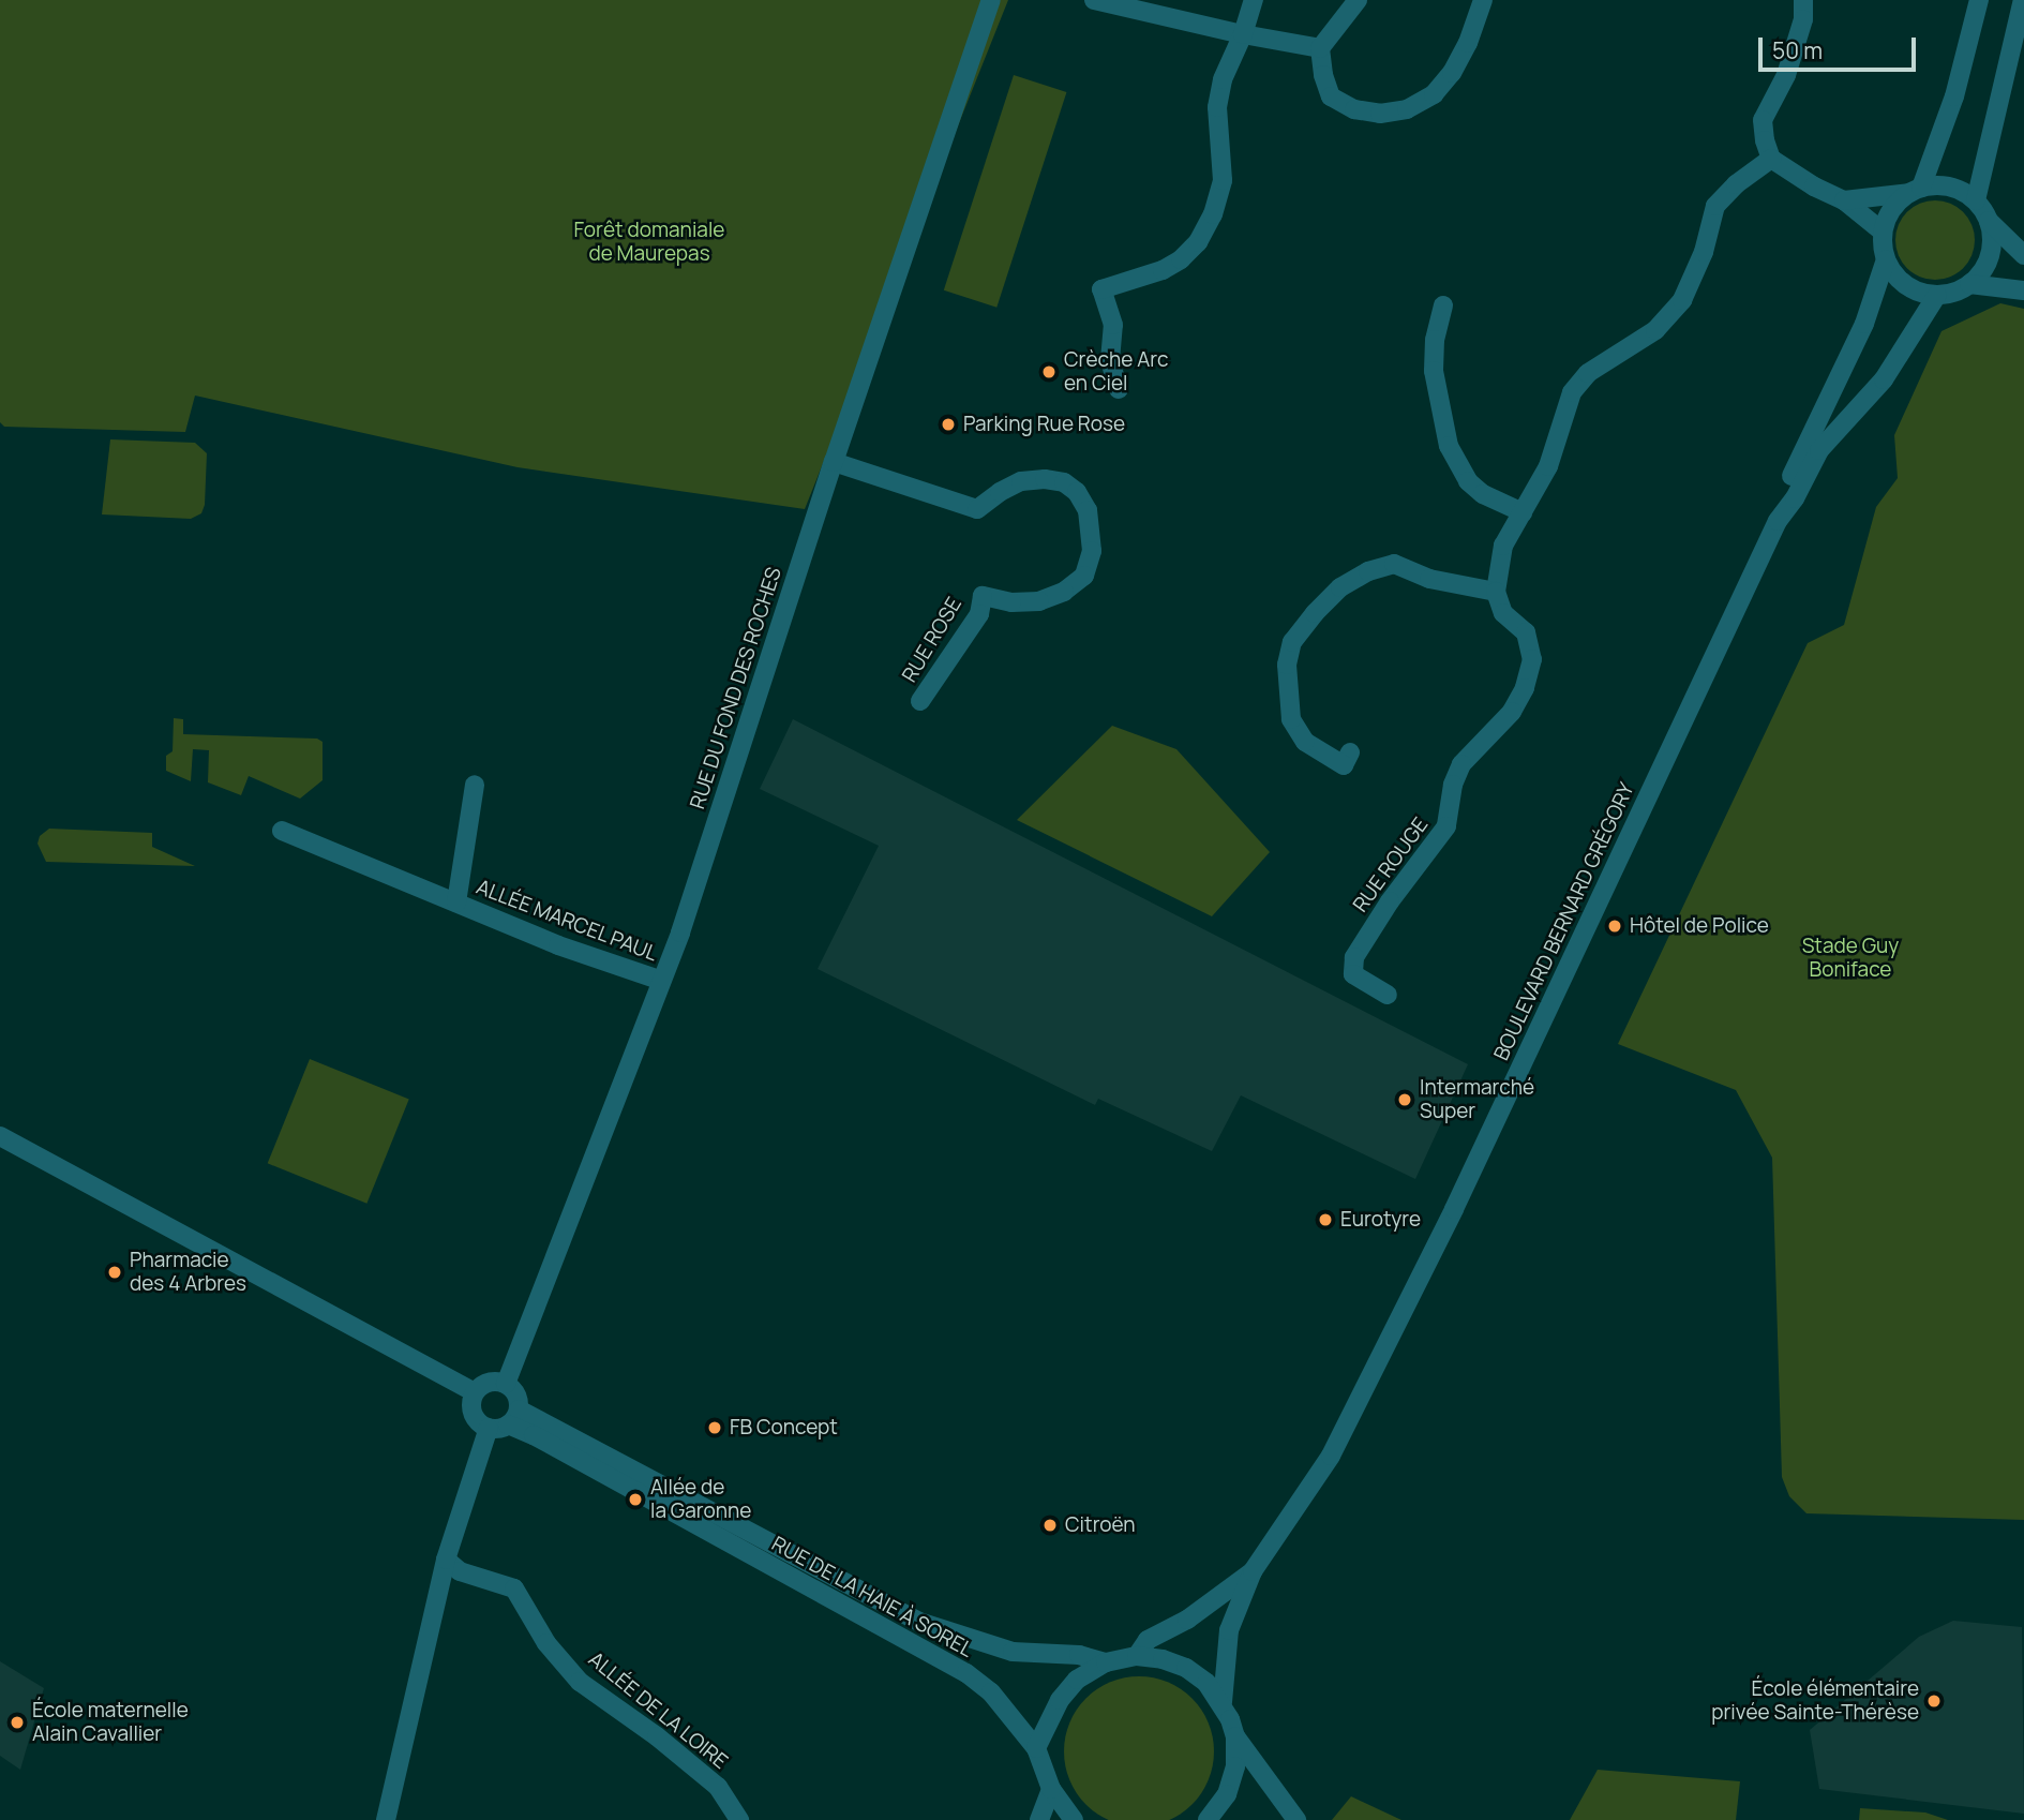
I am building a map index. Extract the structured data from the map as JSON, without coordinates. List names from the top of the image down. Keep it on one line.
{"streets":{"street":["RUE ROSE","RUE DU FOND DES ROCHES","RUE ROUGE","ALLÉE MARCEL PAUL","BOULEVARD BERNARD GRÉGORY","RUE DE LA HAIE À SOREL","ALLÉE DE LA LOIRE"]},"crossings":[["RUE ROSE","RUE DU FOND DES ROCHES"],["RUE DU FOND DES ROCHES","ALLÉE MARCEL PAUL"],["RUE DU FOND DES ROCHES","RUE DE LA HAIE À SOREL"]],"parks":["Forêt domaniale de Maurepas","Stade Guy Boniface"],"places":["Crèche Arc en Ciel","Parking Rue Rose","Hôtel de Police","Intermarché Super","Eurotyre","Pharmacie des 4 Arbres","FB Concept","Allée de la Garonne","Citroën","École élémentaire privée Sainte-Thérèse","École maternelle Alain Cavallier"],"scale_bar":"50 m"}
